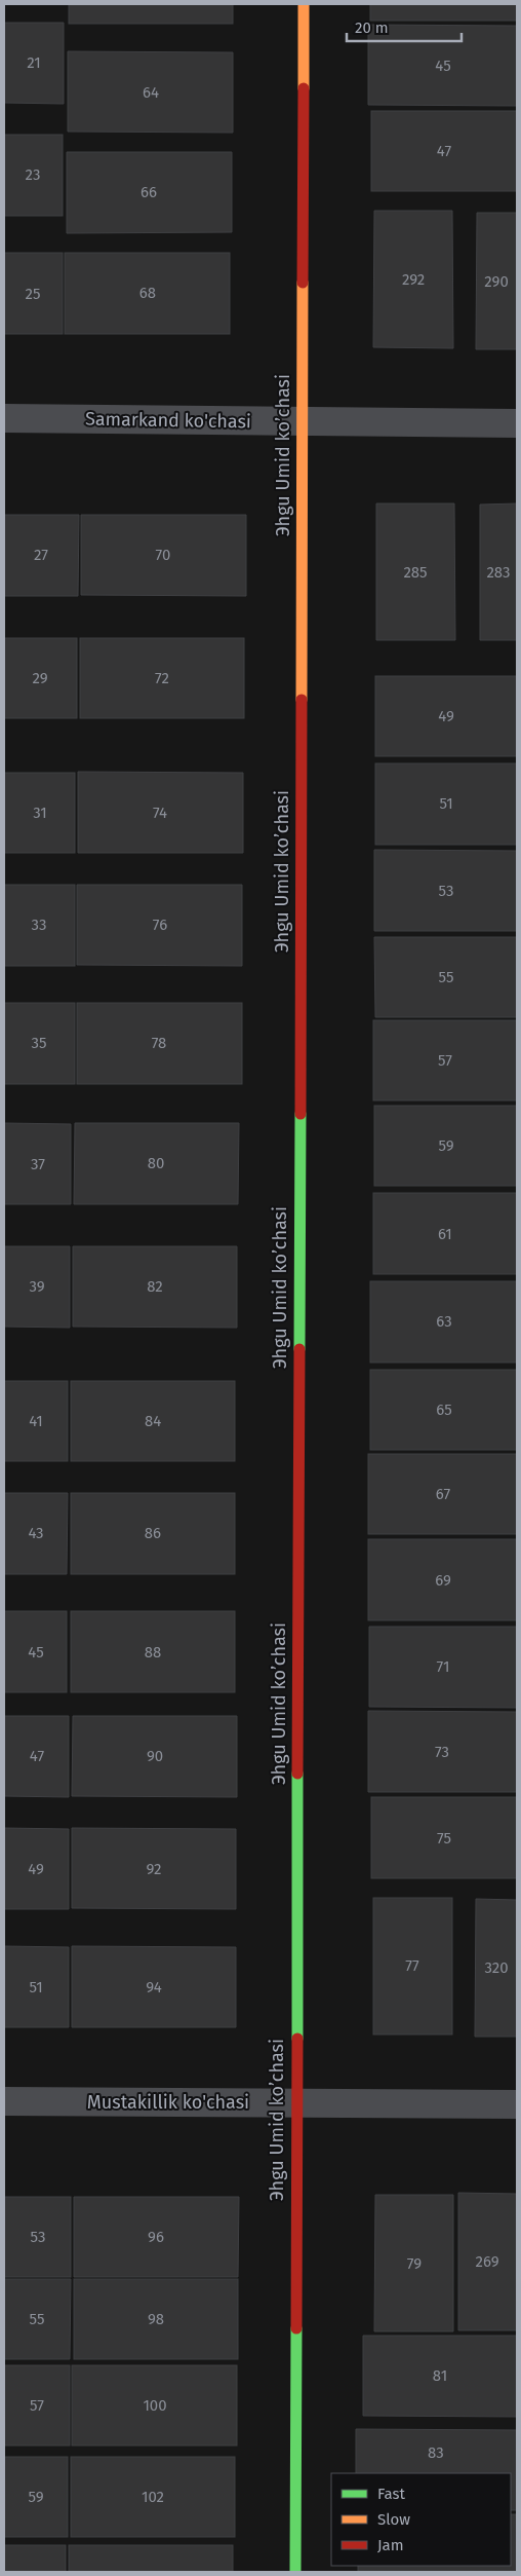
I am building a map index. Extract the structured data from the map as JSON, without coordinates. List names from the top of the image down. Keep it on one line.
{"streets":{"street":["Samarkand ko'chasi","Эhgu Umid ko’chasi","Mustakillik ko'chasi"]},"crossings":[["Samarkand ko'chasi","Эhgu Umid ko’chasi"],["Эhgu Umid ko’chasi","Mustakillik ko'chasi"]],"house_numbers":["21","45","64","47","23","66","292","290","68","25","27","70","285","283","29","72","49","51","31","74","53","33","76","55","35","78","57","59","80","37","61","39","82","63","65","41","84","67","43","86","69","45","88","71","73","47","90","75","49","92","77","320","51","94","53","96","269","79","55","98","81","57","100","83","59","102"],"legend":["Fast","Slow","Jam"],"scale_bar":"20 m"}
